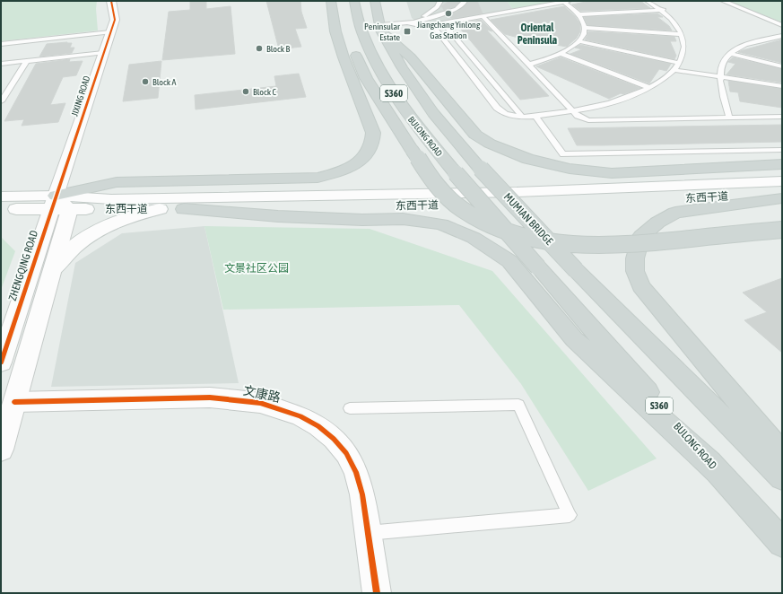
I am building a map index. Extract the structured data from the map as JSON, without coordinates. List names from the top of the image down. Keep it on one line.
{"streets":{"main road":["S360","BULONG ROAD","东西干道","MUMIAN BRIDGE","ZHENGQING ROAD"],"street":["JIXING ROAD","文康路"]},"crossings":[["JIXING ROAD","东西干道"],["JIXING ROAD","ZHENGQING ROAD"],["BULONG ROAD","MUMIAN BRIDGE"],["东西干道","ZHENGQING ROAD"]],"districts":["Oriental Peninsula"],"parks":["文景社区公园"],"places":{"other":["Jiangchang Yinlong Gas Station","Block B","Block A","Block C"],"transit":["Peninsular Estate"]}}
